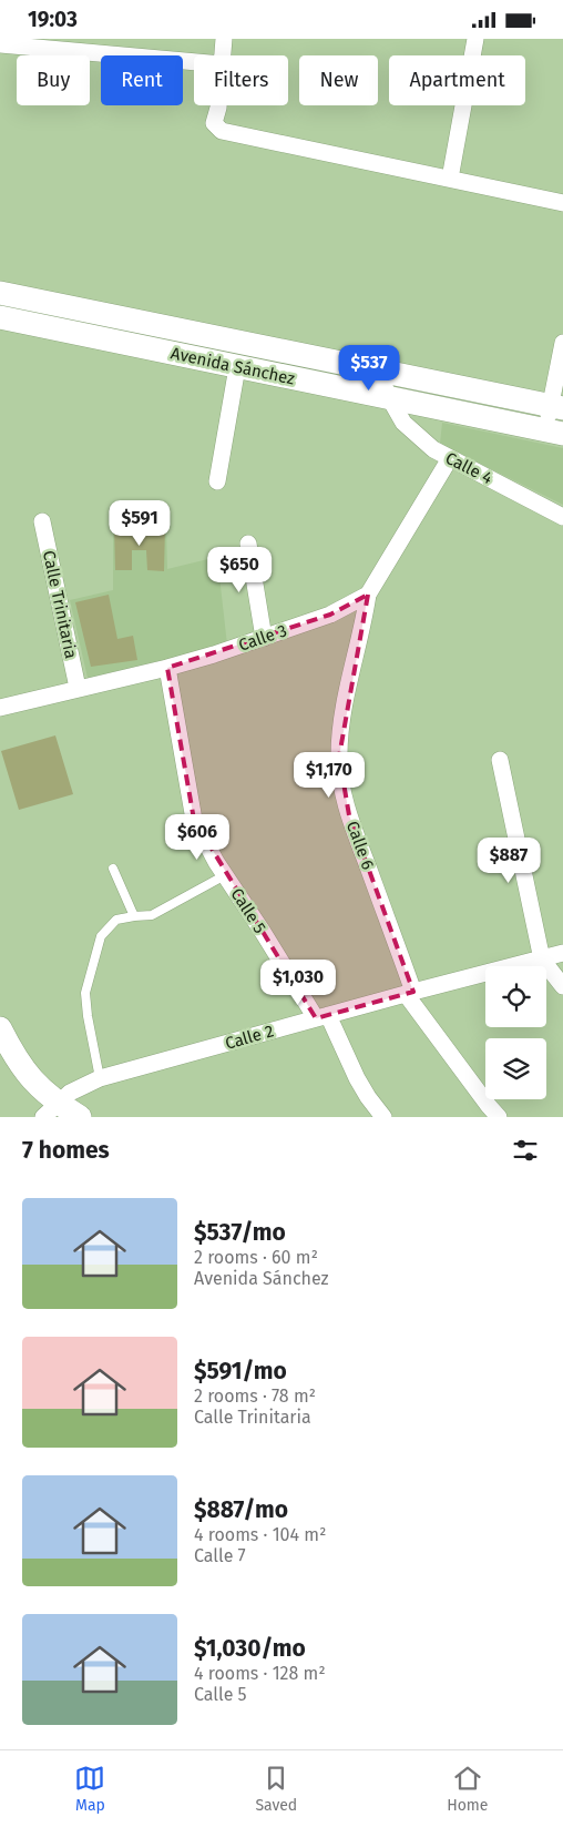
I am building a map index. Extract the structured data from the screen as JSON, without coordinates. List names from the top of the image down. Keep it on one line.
{"streets":{"street":["Avenida Sánchez","Calle 4","Calle Trinitaria","Calle 3","Calle 6","Calle 5","Calle 2"]},"crossings":[["Avenida Sánchez","Calle 4"],["Calle Trinitaria","Calle 3"],["Calle 3","Calle 6"],["Calle 3","Calle 5"],["Calle 6","Calle 2"],["Calle 5","Calle 2"]],"page":{"status":"19:03","chip":["Buy","Rent","Filters","New","Apartment"],"price":["$537","$591","$650","$1,170","$606","$887","$1,030"],"heading":"7 homes","list":[{"name":"$537/mo","note":"2 rooms · 60 m² · Avenida Sánchez"},{"name":"$591/mo","note":"2 rooms · 78 m² · Calle Trinitaria"},{"name":"$887/mo","note":"4 rooms · 104 m² · Calle 7"},{"name":"$1,030/mo","note":"4 rooms · 128 m² · Calle 5"}],"tabs":["Map","Saved","Home"]}}
